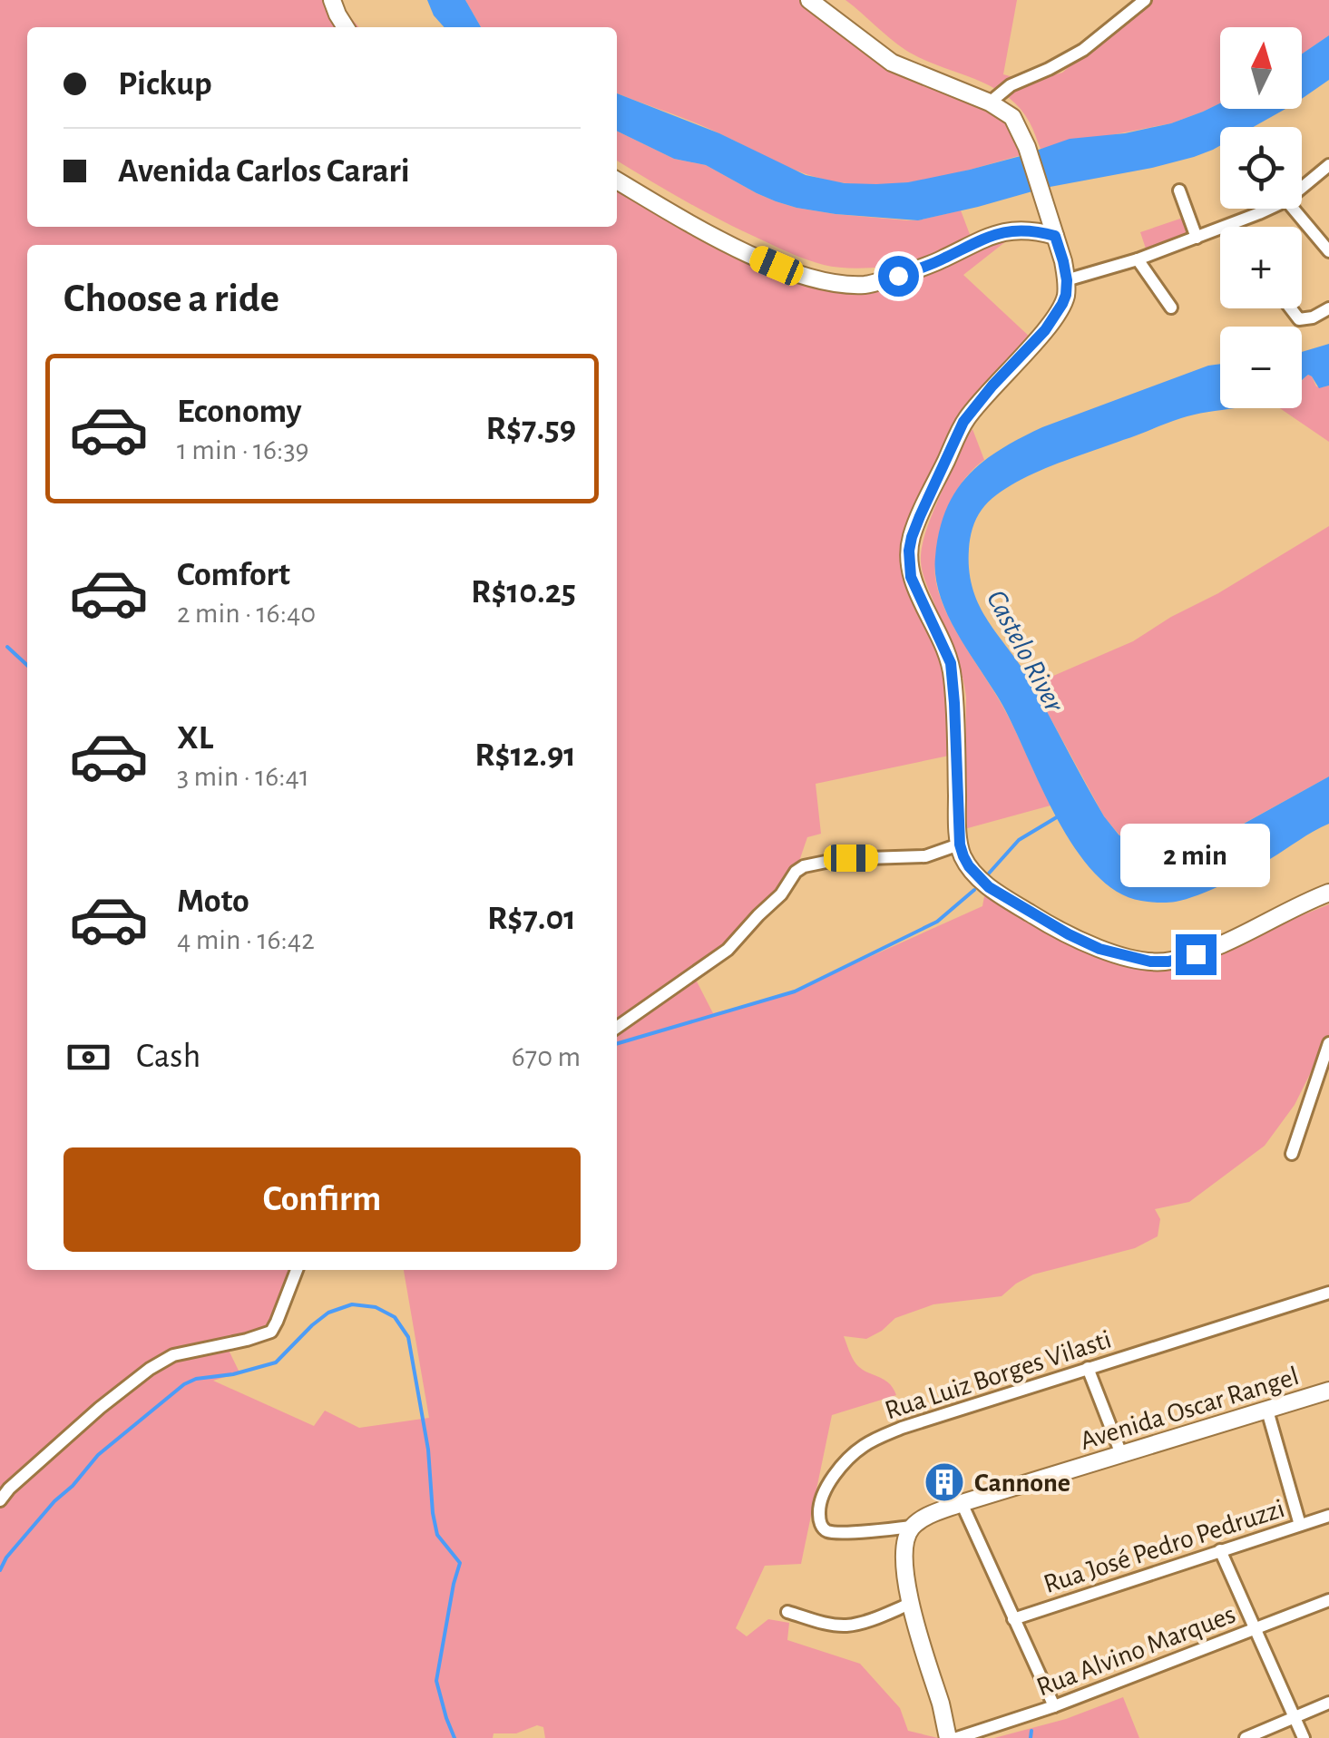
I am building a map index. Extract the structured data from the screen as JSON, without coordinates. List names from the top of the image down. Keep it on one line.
{"streets":{"main road":["Avenida Oscar Rangel"],"street":["Rua Luiz Borges Vilasti","Rua José Pedro Pedruzzi","Rua Alvino Marques"]},"crossings":[["Rua Luiz Borges Vilasti","Avenida Oscar Rangel"]],"water":["Castelo River"],"places":{"building":["Cannone"]},"north":"top","page":{"map_buttons":["+","−"],"banner":["Pickup","Avenida Carlos Carari"],"heading":"Choose a ride","list":[{"name":"Economy","note":"1 min · 16:39","value":"R$7.59"},{"name":"Comfort","note":"2 min · 16:40","value":"R$10.25"},{"name":"XL","note":"3 min · 16:41","value":"R$12.91"},{"name":"Moto","note":"4 min · 16:42","value":"R$7.01"}],"bubble":"2 min","pay":["Cash","670 m"],"buttons":"Confirm"}}
